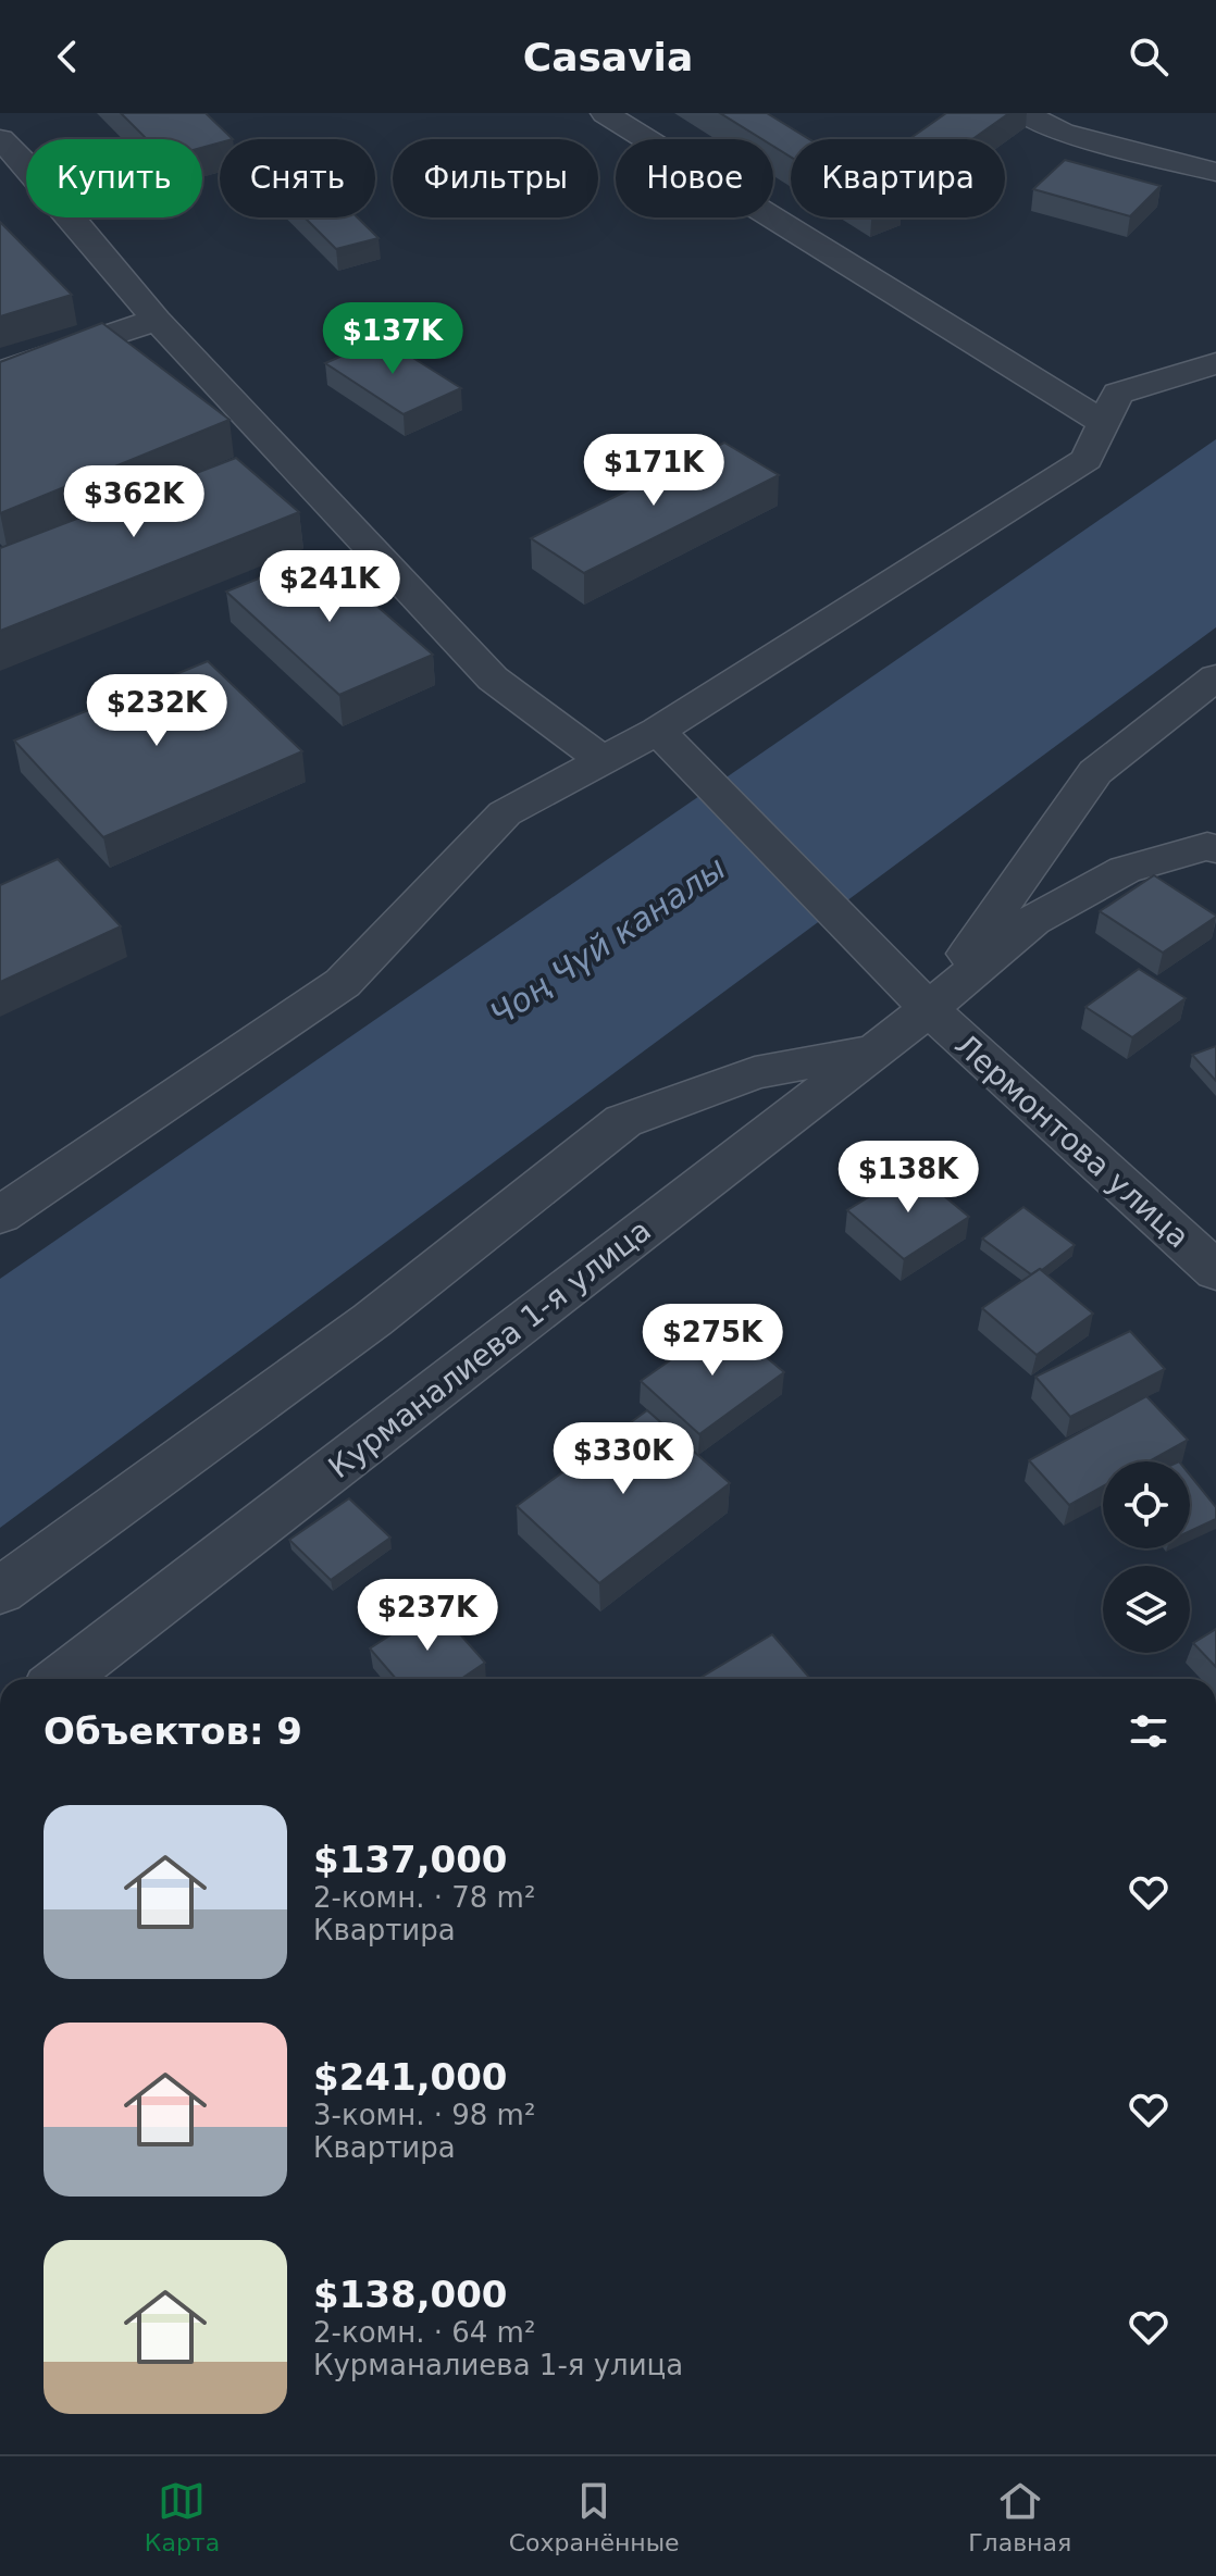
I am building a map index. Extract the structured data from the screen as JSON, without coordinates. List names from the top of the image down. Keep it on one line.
{"streets":{"street":["Лермонтова улица","Курманалиева 1-я улица"]},"crossings":[["Лермонтова улица","Курманалиева 1-я улица"]],"water":["Чоң Чүй каналы"],"page":{"header":"Casavia","chip":["Купить","Снять","Фильтры","Новое","Квартира"],"price":["$137K","$171K","$362K","$241K","$232K","$138K","$275K","$330K","$237K"],"heading":"Объектов: 9","list":[{"name":"$137,000","note":"2-комн. · 78 m² · Квартира"},{"name":"$241,000","note":"3-комн. · 98 m² · Квартира"},{"name":"$138,000","note":"2-комн. · 64 m² · Курманалиева 1-я улица"}],"tabs":["Карта","Сохранённые","Главная"]}}
